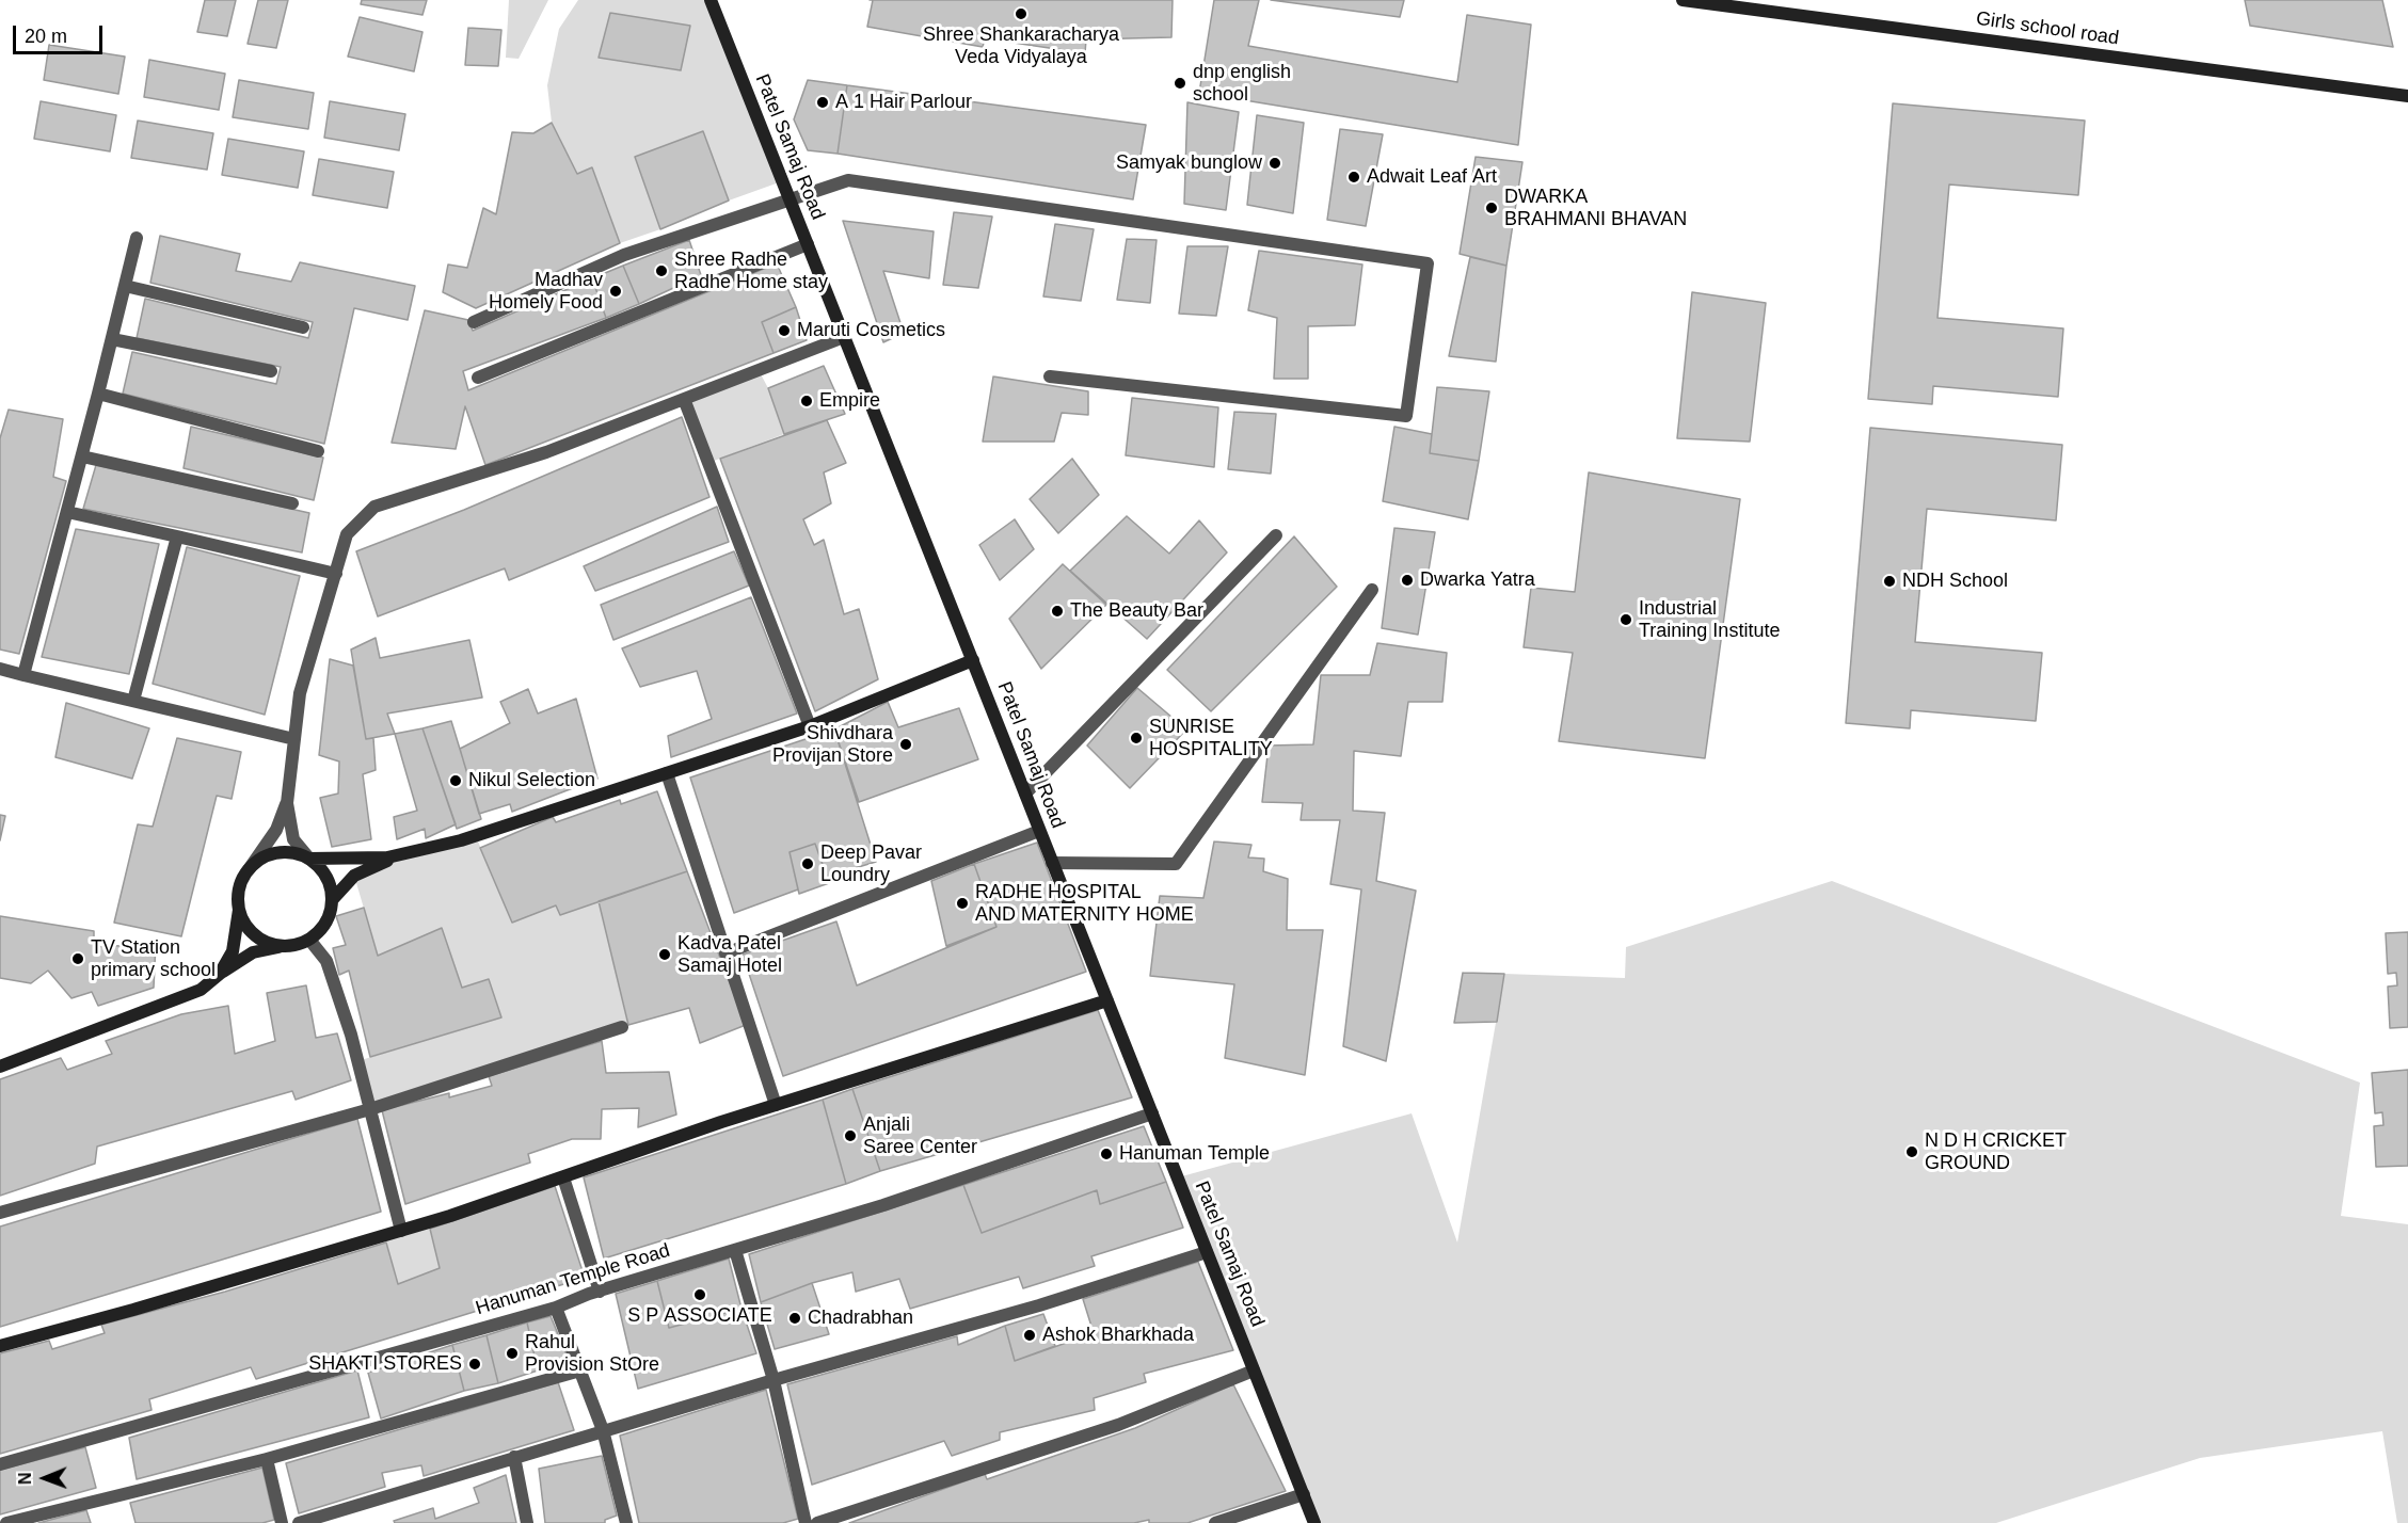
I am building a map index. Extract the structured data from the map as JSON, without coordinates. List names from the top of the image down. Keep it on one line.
{"streets":{"street":["Girls school road","Patel Samaj Road","Hanuman Temple Road"]},"crossings":[["Patel Samaj Road","Hanuman Temple Road"]],"places":["Shree Shankaracharya Veda Vidyalaya","dnp english school","A 1 Hair Parlour","Samyak bunglow","Adwait Leaf Art","DWARKA BRAHMANI BHAVAN","Shree Radhe Radhe Home stay","Madhav Homely Food","Maruti Cosmetics","Empire","Dwarka Yatra","NDH School","The Beauty Bar","Industrial Training Institute","SUNRISE HOSPITALITY","Shivdhara Provijan Store","Nikul Selection","Deep Pavar Loundry","RADHE HOSPITAL AND MATERNITY HOME","Kadva Patel Samaj Hotel","TV Station primary school","Anjali Saree Center","N D H CRICKET GROUND","Hanuman Temple","S P ASSOCIATE","Chadrabhan","Ashok Bharkhada","Rahul Provision StOre","SHAKTI STORES"],"scale_bar":"20 m","north":"left"}
